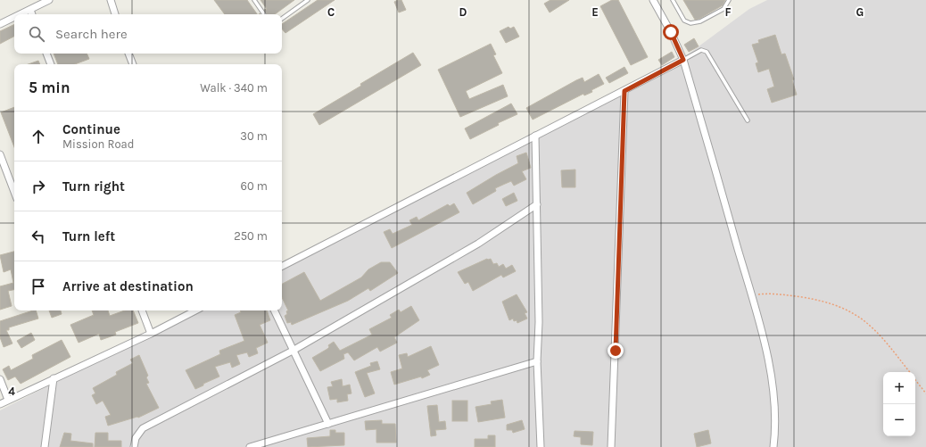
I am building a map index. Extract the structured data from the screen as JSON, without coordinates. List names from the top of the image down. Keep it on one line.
{"page":{"search":"Search here","heading":["5 min","Walk · 340 m"],"list":[["Continue","Mission Road","30 m"],["Turn right","60 m"],["Turn left","250 m"],"Arrive at destination"],"map_buttons":["+","−"]},"grid":{"columns":["C","D","E","F","G"],"rows":["4"]}}
